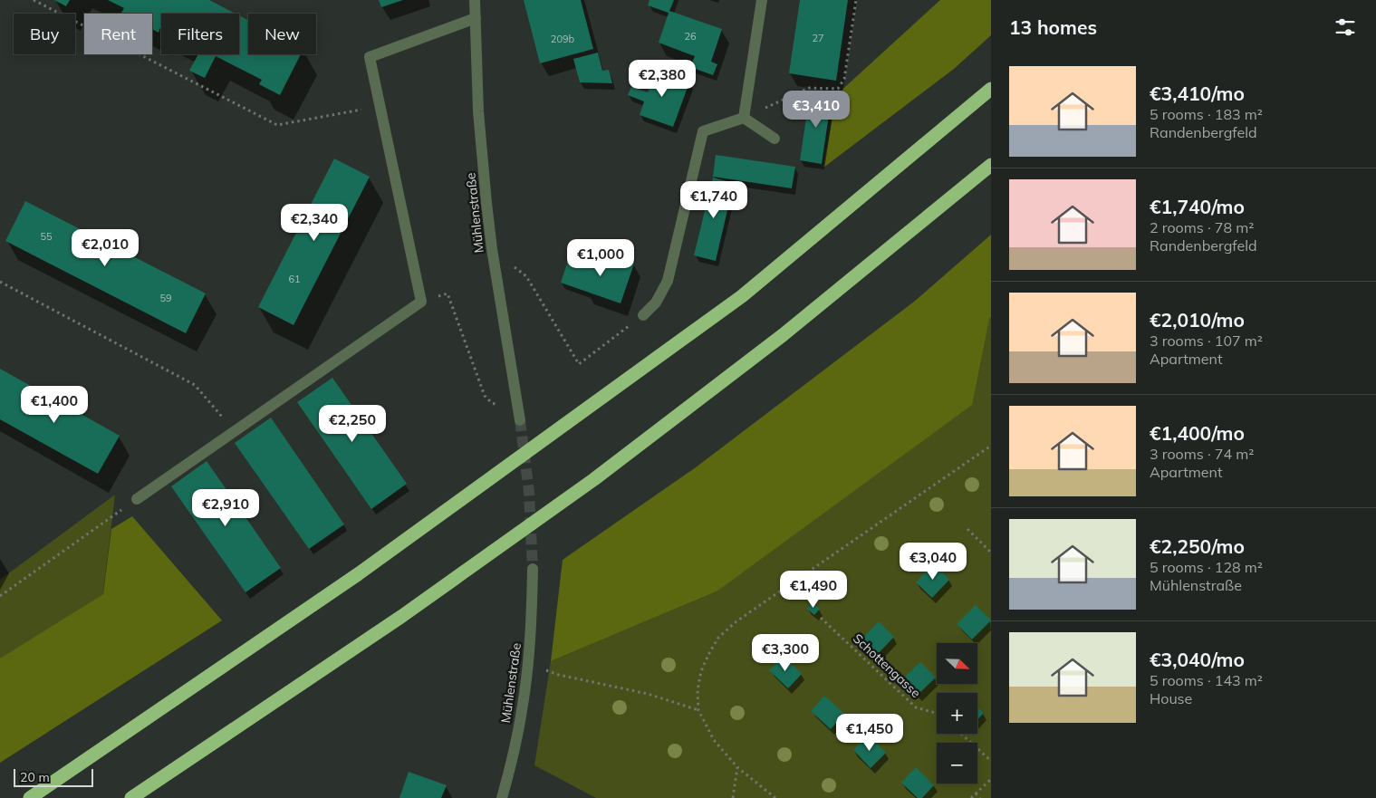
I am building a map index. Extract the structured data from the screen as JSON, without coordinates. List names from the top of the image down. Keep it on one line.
{"streets":{"street":["Mühlenstraße"],"path":["Schottengasse"]},"house_numbers":["26","27","209b","55","61","59"],"scale_bar":"20 m","north":"bottom right","page":{"heading":"13 homes","chip":["Buy","Rent","Filters","New"],"list":[{"name":"€3,410/mo","note":"5 rooms · 183 m² · Randenbergfeld"},{"name":"€1,740/mo","note":"2 rooms · 78 m² · Randenbergfeld"},{"name":"€2,010/mo","note":"3 rooms · 107 m² · Apartment"},{"name":"€1,400/mo","note":"3 rooms · 74 m² · Apartment"},{"name":"€2,250/mo","note":"5 rooms · 128 m² · Mühlenstraße"},{"name":"€3,040/mo","note":"5 rooms · 143 m² · House"}],"price":["€2,380","€3,410","€1,740","€2,340","€2,010","€1,000","€1,400","€2,250","€2,910","€3,040","€1,490","€3,300","€1,450"],"map_buttons":["+","−"],"scale":"20 m"}}
